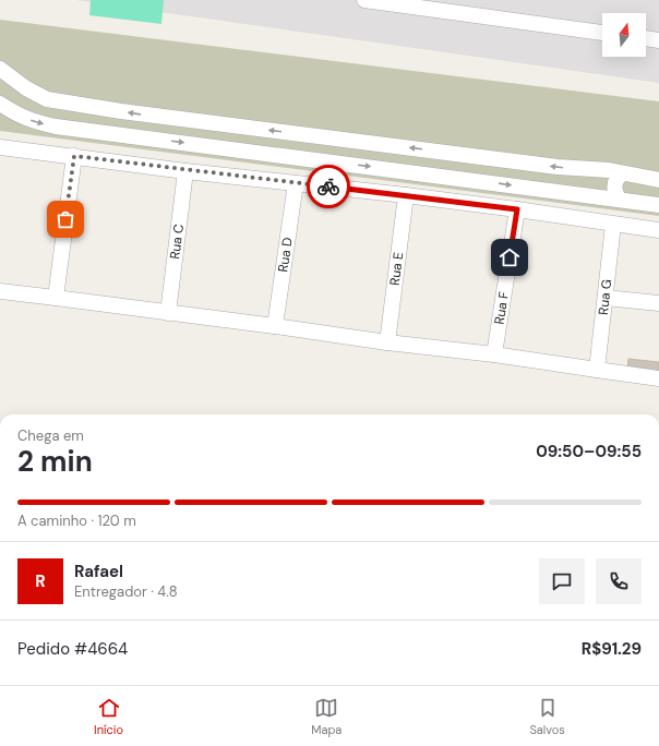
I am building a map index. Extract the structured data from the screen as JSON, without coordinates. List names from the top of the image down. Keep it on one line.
{"streets":{"street":["Rua C","Rua D","Rua E","Rua G","Rua F"]},"north":"top","page":{"heading":["2 min","Chega em","09:50–09:55"],"panel":["Rafael","Entregador · 4.8","Pedido #4664","R$91.29"],"bar":"A caminho · 120 m","round":"R","tabs":["Início","Mapa","Salvos"]}}
